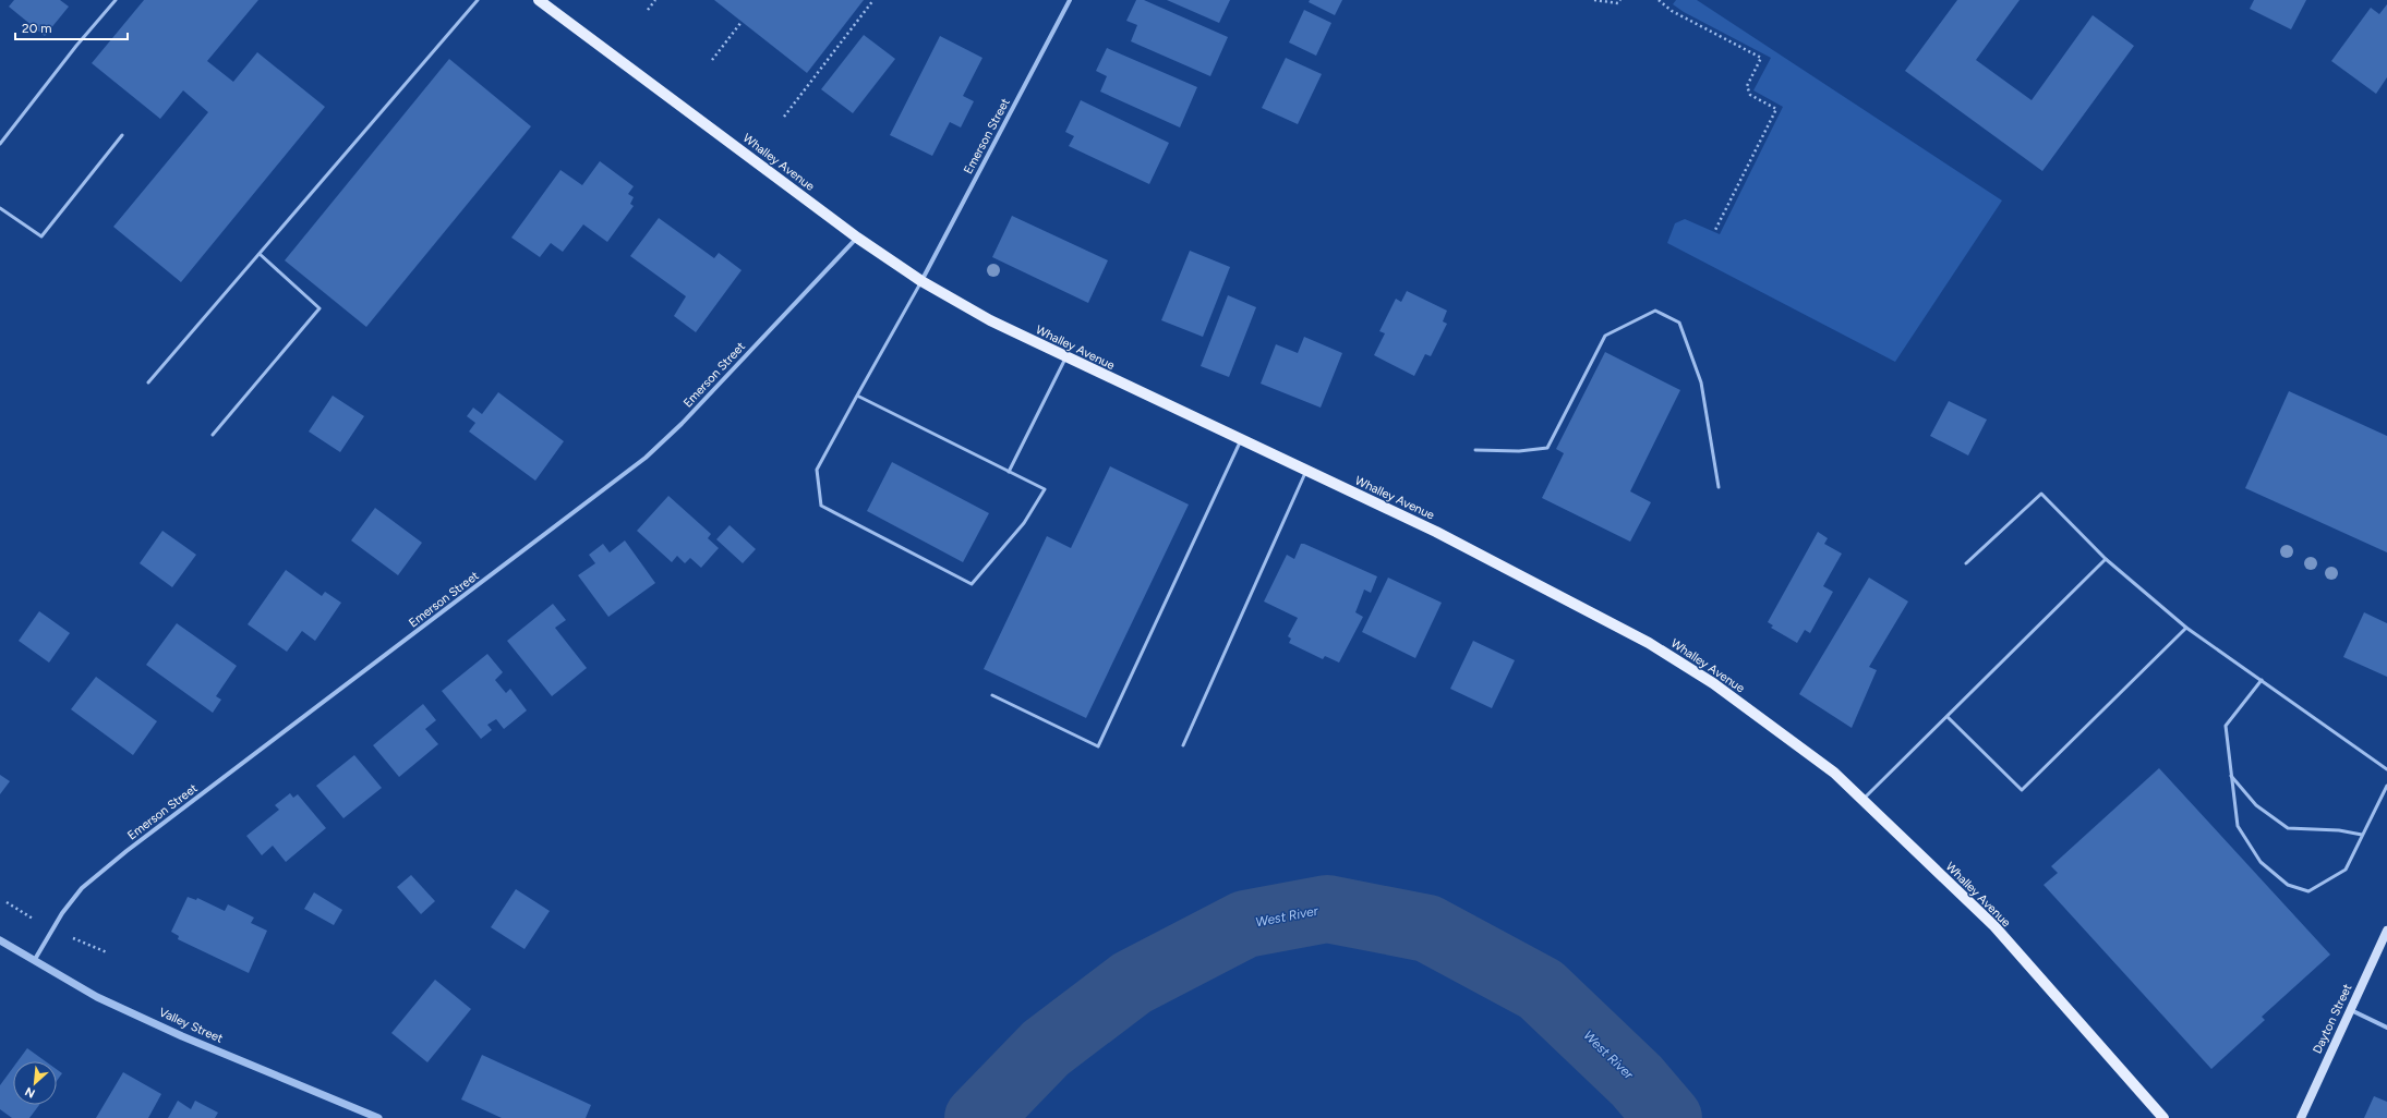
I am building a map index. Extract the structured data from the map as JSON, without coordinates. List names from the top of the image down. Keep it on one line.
{"streets":{"main road":["Whalley Avenue","Dayton Street"],"street":["Emerson Street","Valley Street"]},"crossings":[["Emerson Street","Whalley Avenue"],["Emerson Street","Valley Street"]],"water":["West River"],"scale_bar":"20 m","north":"bottom left"}
